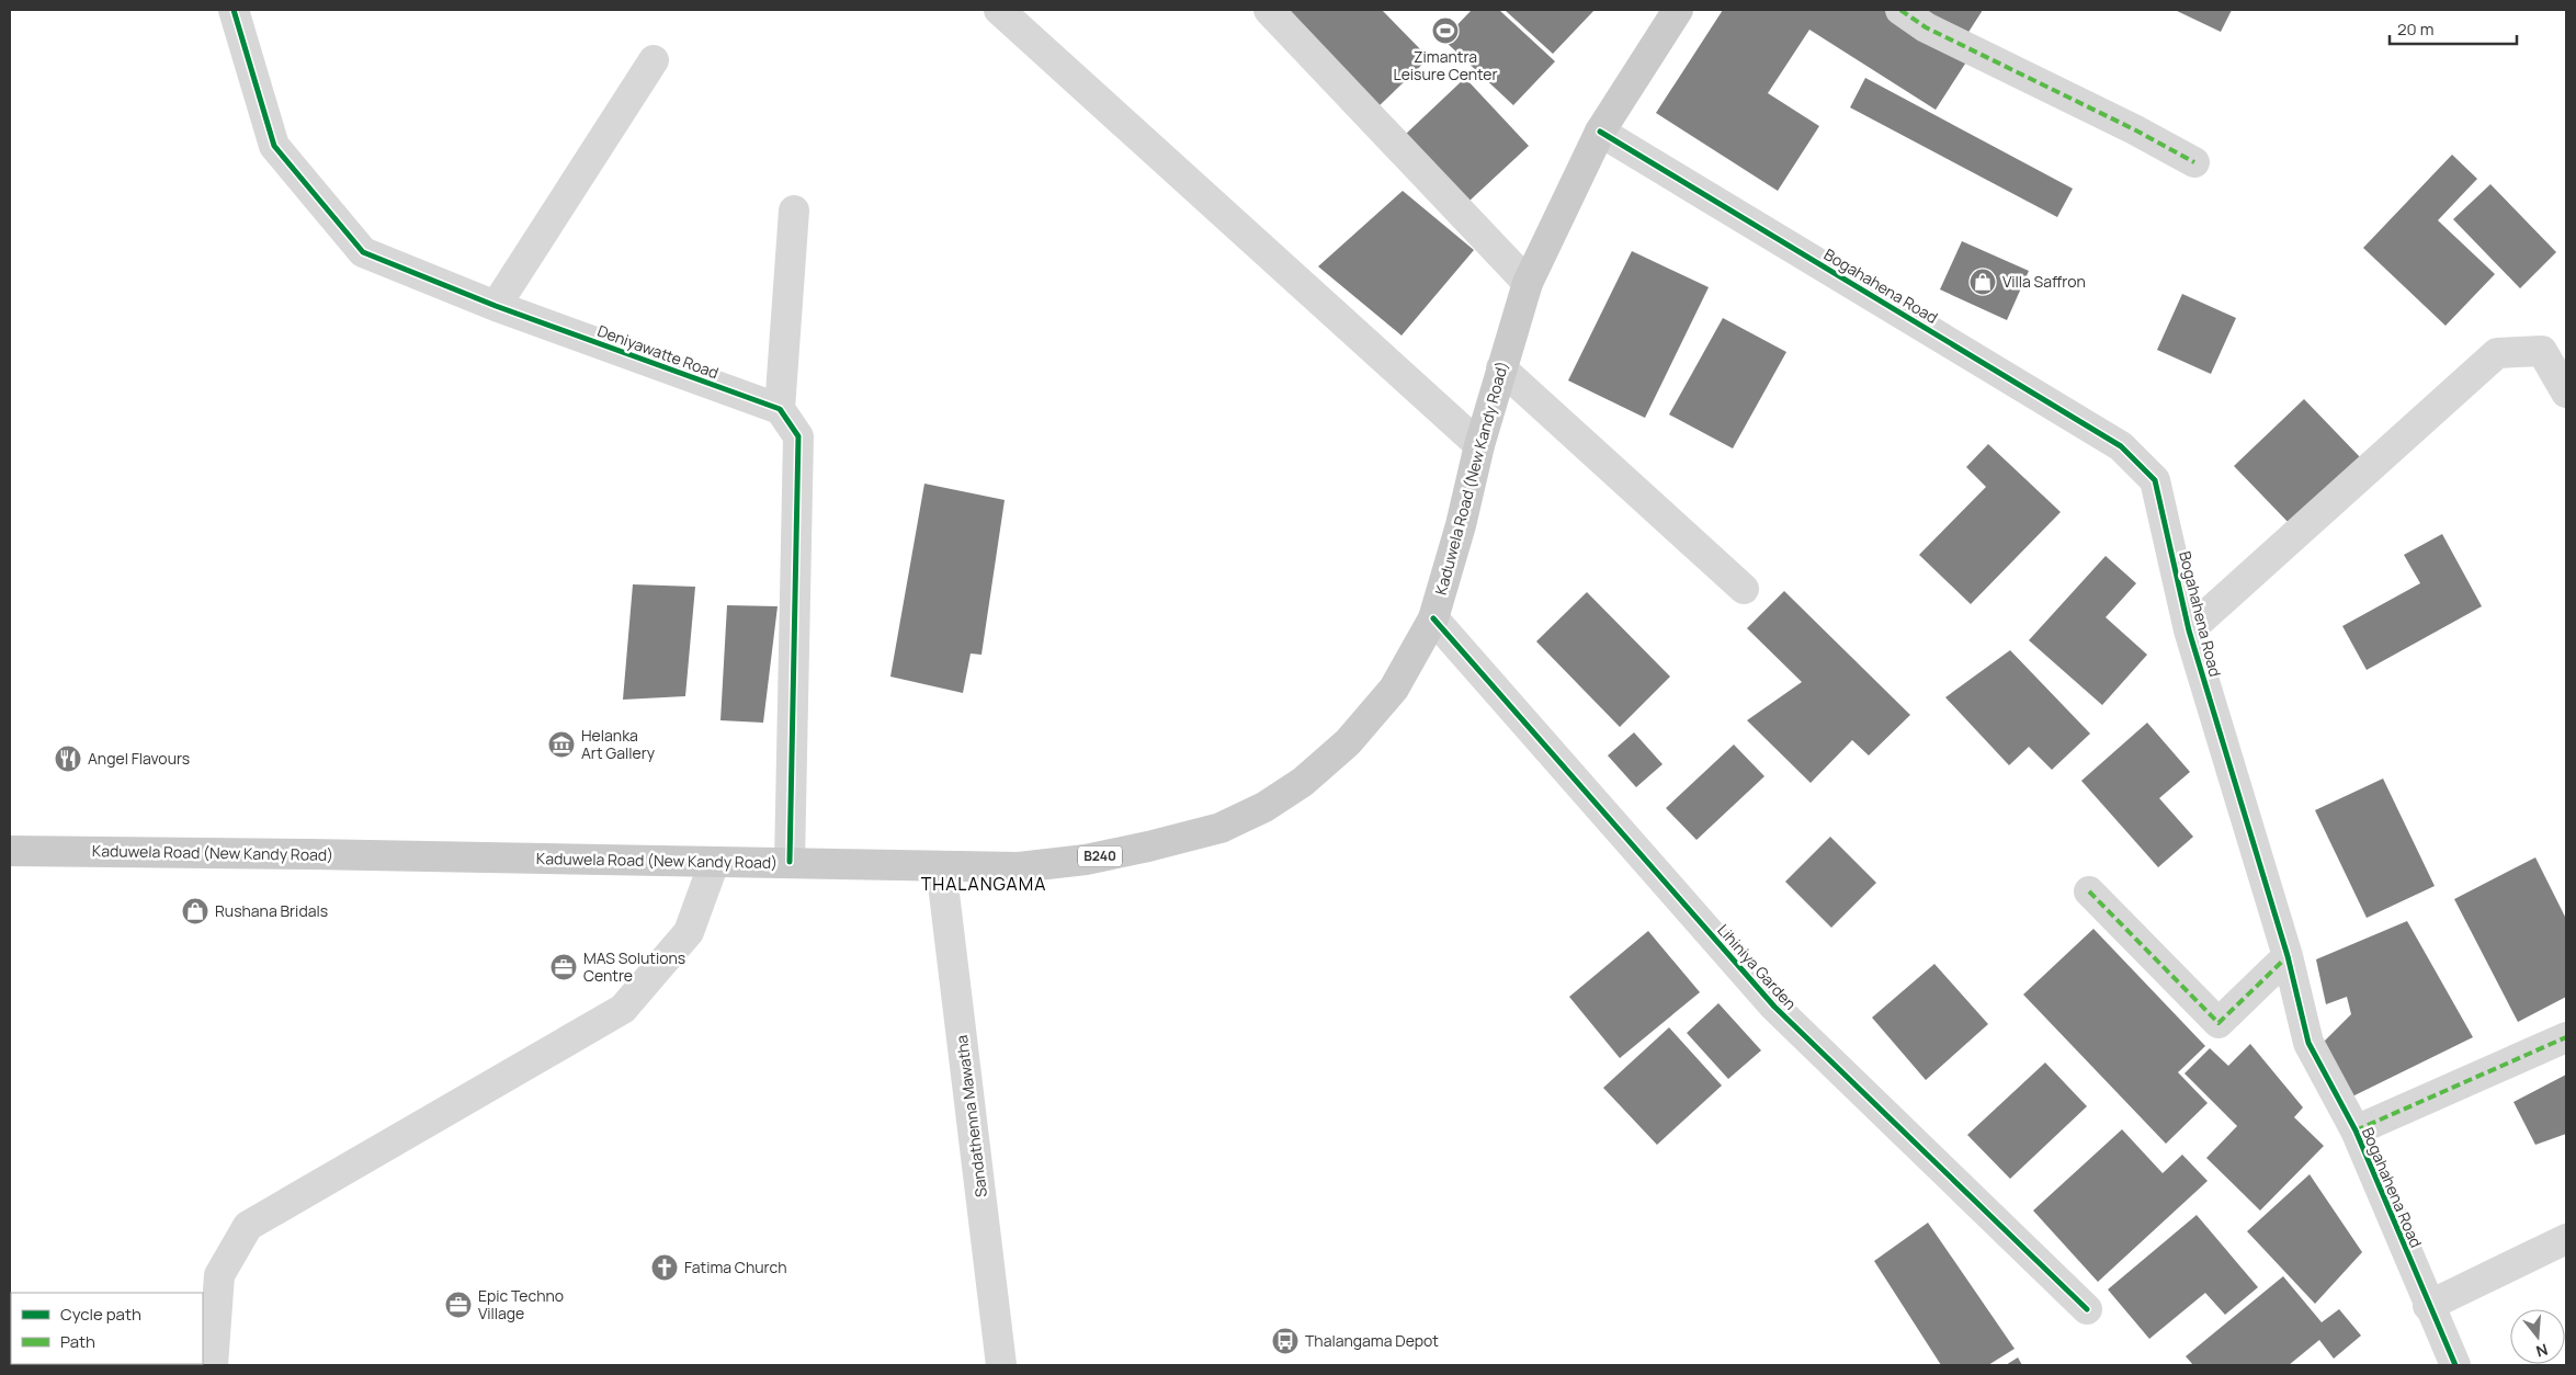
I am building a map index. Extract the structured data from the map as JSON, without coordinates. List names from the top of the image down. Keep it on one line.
{"streets":{"main road":["Kaduwela Road (New Kandy Road)","B240"],"street":["Bogahahena Road","Deniyawatte Road","Lihiniya Garden","Sandathenna Mawatha"]},"crossings":[["Bogahahena Road","Kaduwela Road (New Kandy Road)"],["Kaduwela Road (New Kandy Road)","Lihiniya Garden"],["Kaduwela Road (New Kandy Road)","Sandathenna Mawatha"]],"districts":["THALANGAMA"],"places":{"sports":["Zimantra Leisure Center"],"shop":["Villa Saffron","Rushana Bridals"],"museum":["Helanka Art Gallery"],"restaurant":["Angel Flavours"],"office":["MAS Solutions Centre","Epic Techno Village"],"church":["Fatima Church"],"bus stop":["Thalangama Depot"]},"legend":["Cycle path","Path"],"scale_bar":"20 m","north":"bottom"}
